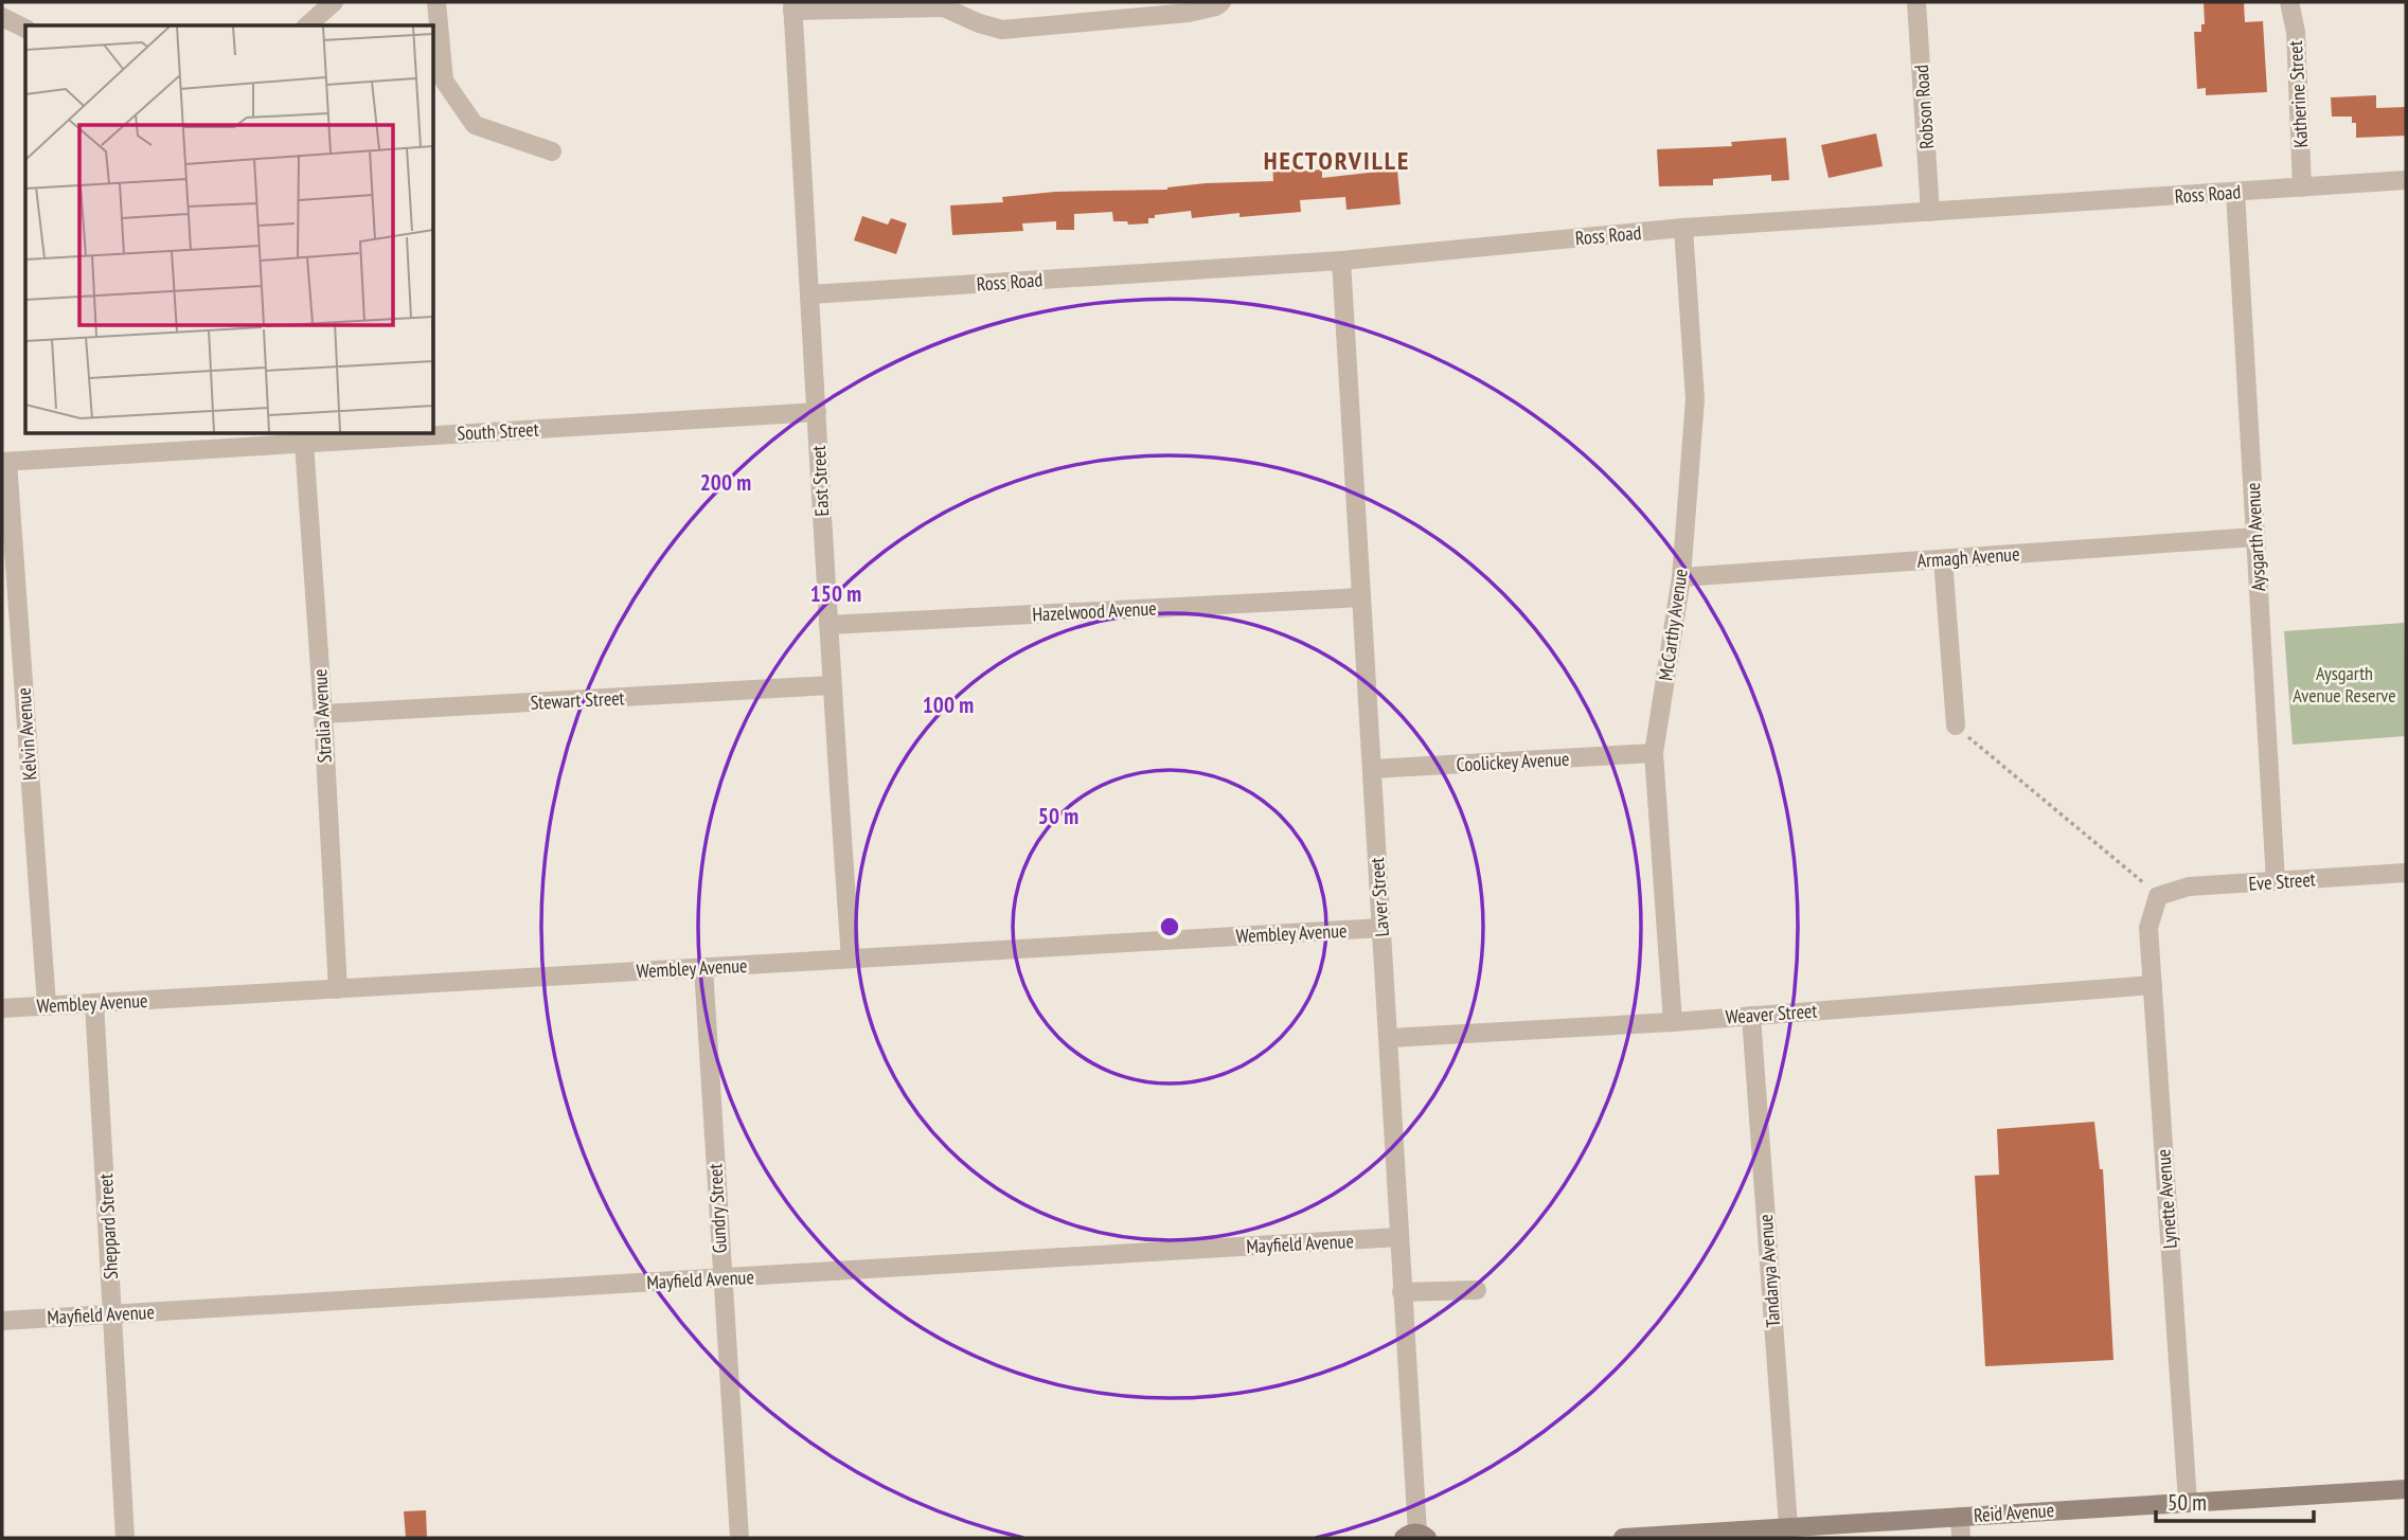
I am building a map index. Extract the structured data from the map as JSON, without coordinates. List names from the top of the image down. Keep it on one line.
{"streets":{"street":["Katherine Street","Robson Road","Ross Road","South Street","East Street","Aysgarth Avenue","Armagh Avenue","Hazelwood Avenue","McCarthy Avenue","Stewart Street","Stralia Avenue","Kelvin Avenue","Coolickey Avenue","Eve Street","Laver Street","Wembley Avenue","Weaver Street","Lynette Avenue","Gundry Street","Sheppard Street","Mayfield Avenue","Tandanya Avenue","Reid Avenue"]},"crossings":[["Katherine Street","Ross Road"],["Robson Road","Ross Road"],["Ross Road","East Street"],["Ross Road","Aysgarth Avenue"],["Ross Road","McCarthy Avenue"],["Ross Road","Laver Street"],["South Street","East Street"],["South Street","Stralia Avenue"],["South Street","Kelvin Avenue"],["East Street","Hazelwood Avenue"],["East Street","Stewart Street"],["East Street","Wembley Avenue"],["Aysgarth Avenue","Armagh Avenue"],["Aysgarth Avenue","Eve Street"],["Armagh Avenue","McCarthy Avenue"],["Hazelwood Avenue","Laver Street"],["McCarthy Avenue","Coolickey Avenue"],["McCarthy Avenue","Weaver Street"],["Stewart Street","Stralia Avenue"],["Stralia Avenue","Wembley Avenue"],["Kelvin Avenue","Wembley Avenue"],["Coolickey Avenue","Laver Street"],["Eve Street","Lynette Avenue"],["Laver Street","Wembley Avenue"],["Laver Street","Weaver Street"],["Laver Street","Mayfield Avenue"],["Wembley Avenue","Gundry Street"],["Wembley Avenue","Sheppard Street"],["Weaver Street","Lynette Avenue"],["Weaver Street","Tandanya Avenue"],["Lynette Avenue","Reid Avenue"],["Gundry Street","Mayfield Avenue"],["Sheppard Street","Mayfield Avenue"],["Tandanya Avenue","Reid Avenue"]],"districts":["HECTORVILLE"],"parks":["Aysgarth Avenue Reserve"],"scale_bar":"50 m","rings":["200 m","150 m","100 m","50 m"]}
